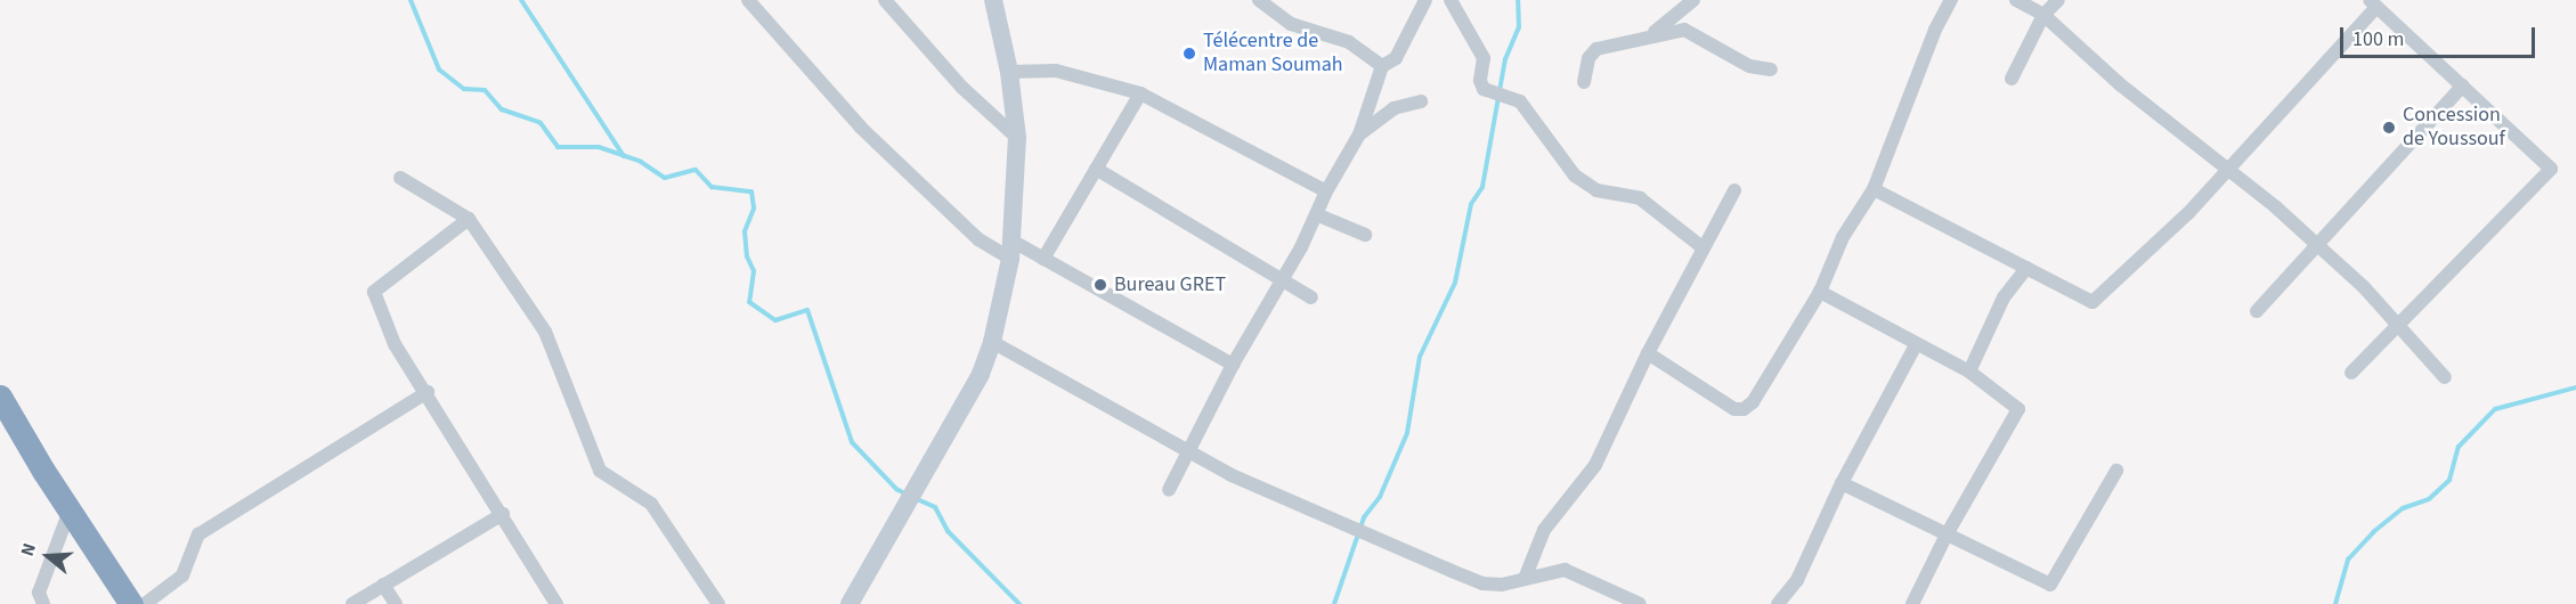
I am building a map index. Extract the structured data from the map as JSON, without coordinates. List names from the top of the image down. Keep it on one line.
{"places":["Télécentre de Maman Soumah","Concession de Youssouf","Bureau GRET"],"scale_bar":"100 m","north":"left"}
